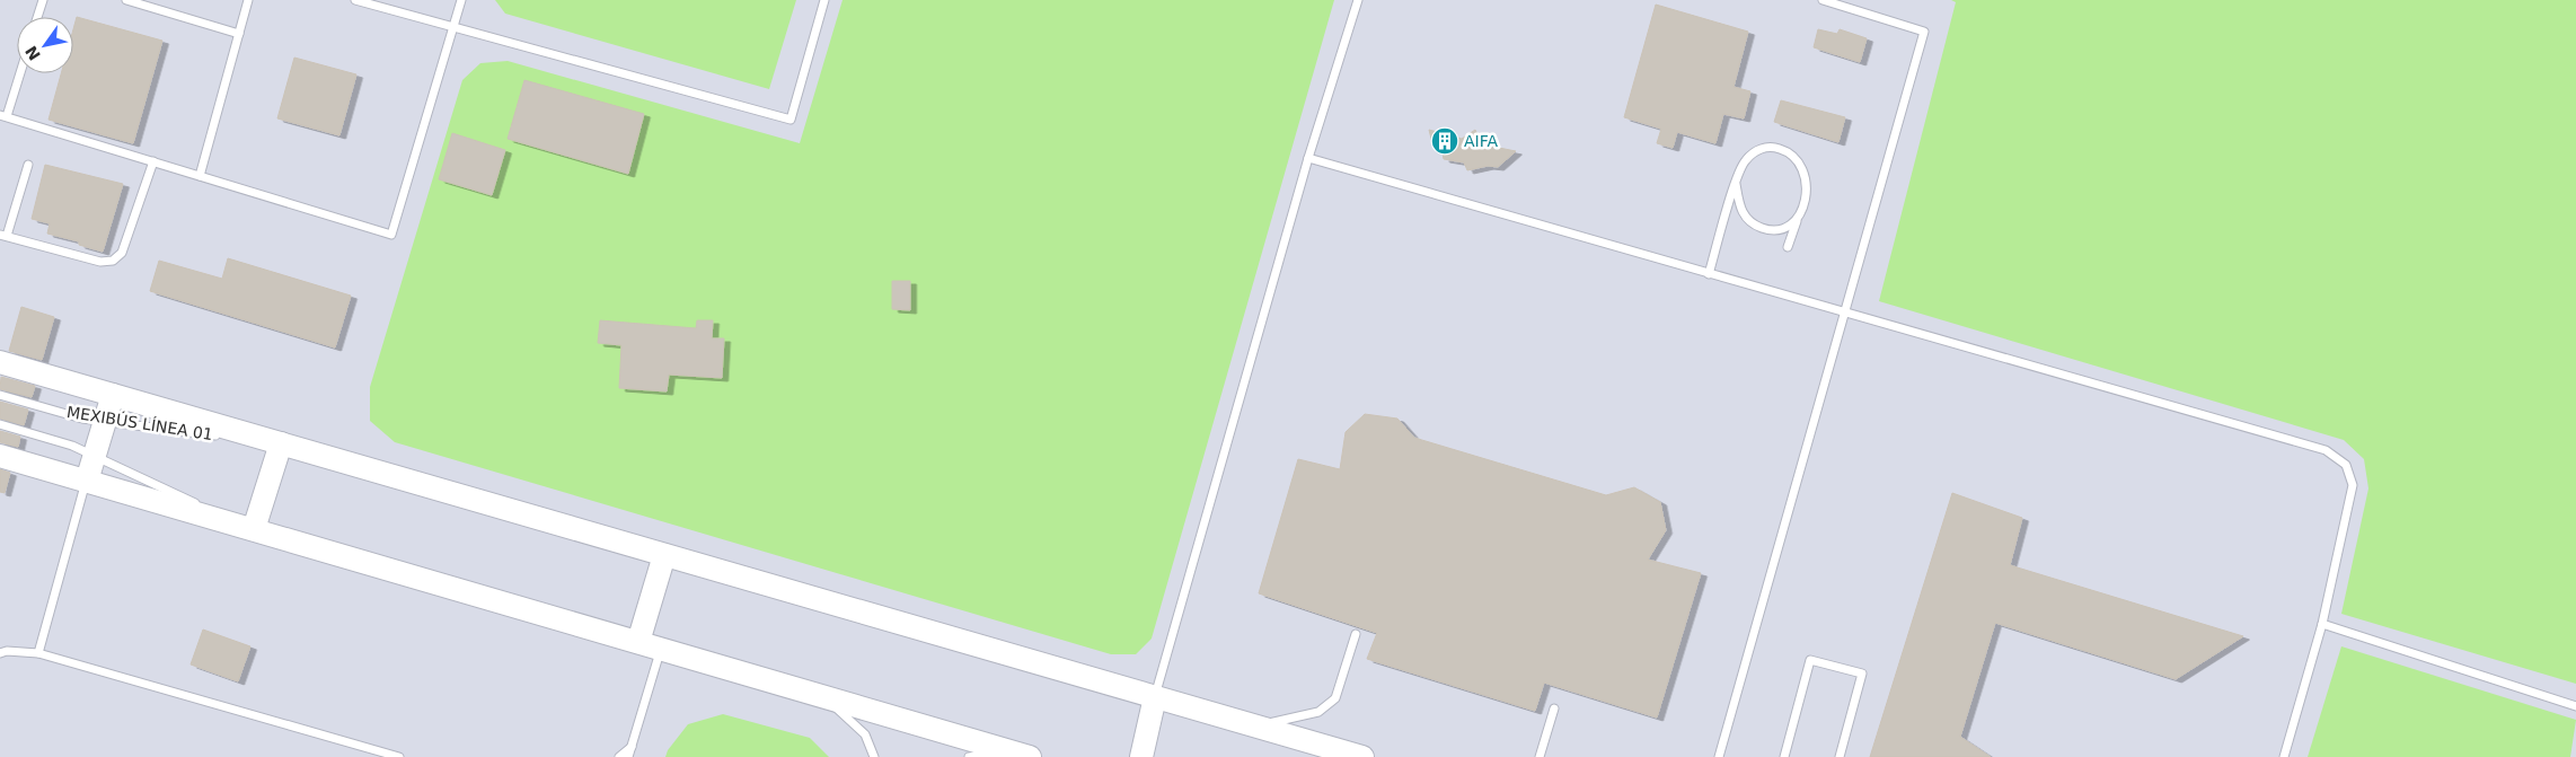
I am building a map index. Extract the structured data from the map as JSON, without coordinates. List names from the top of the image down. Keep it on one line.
{"streets":{"lane":["MEXIBÚS LÍNEA 01"]},"places":{"building":["AIFA"]},"north":"bottom left"}
